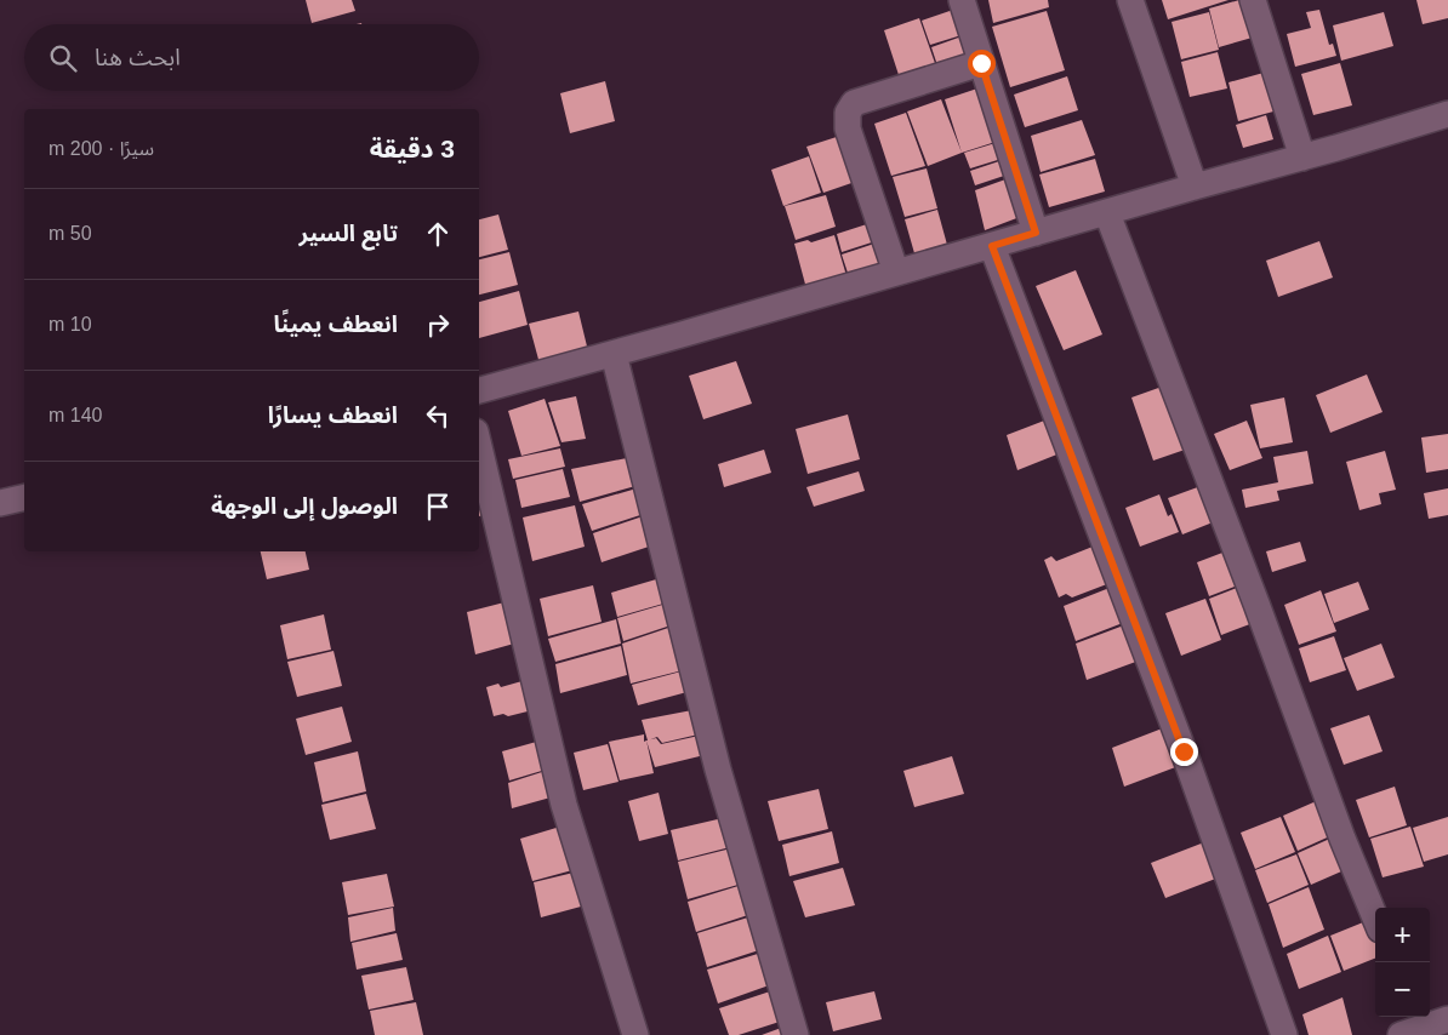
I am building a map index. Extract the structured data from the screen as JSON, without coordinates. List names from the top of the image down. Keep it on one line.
{"page":{"search":"ابحث هنا","heading":["3 دقيقة","سيرًا · 200 m"],"list":[["تابع السير","50 m"],["انعطف يمينًا","10 m"],["انعطف يسارًا","140 m"],"الوصول إلى الوجهة"],"map_buttons":["+","−"]}}
